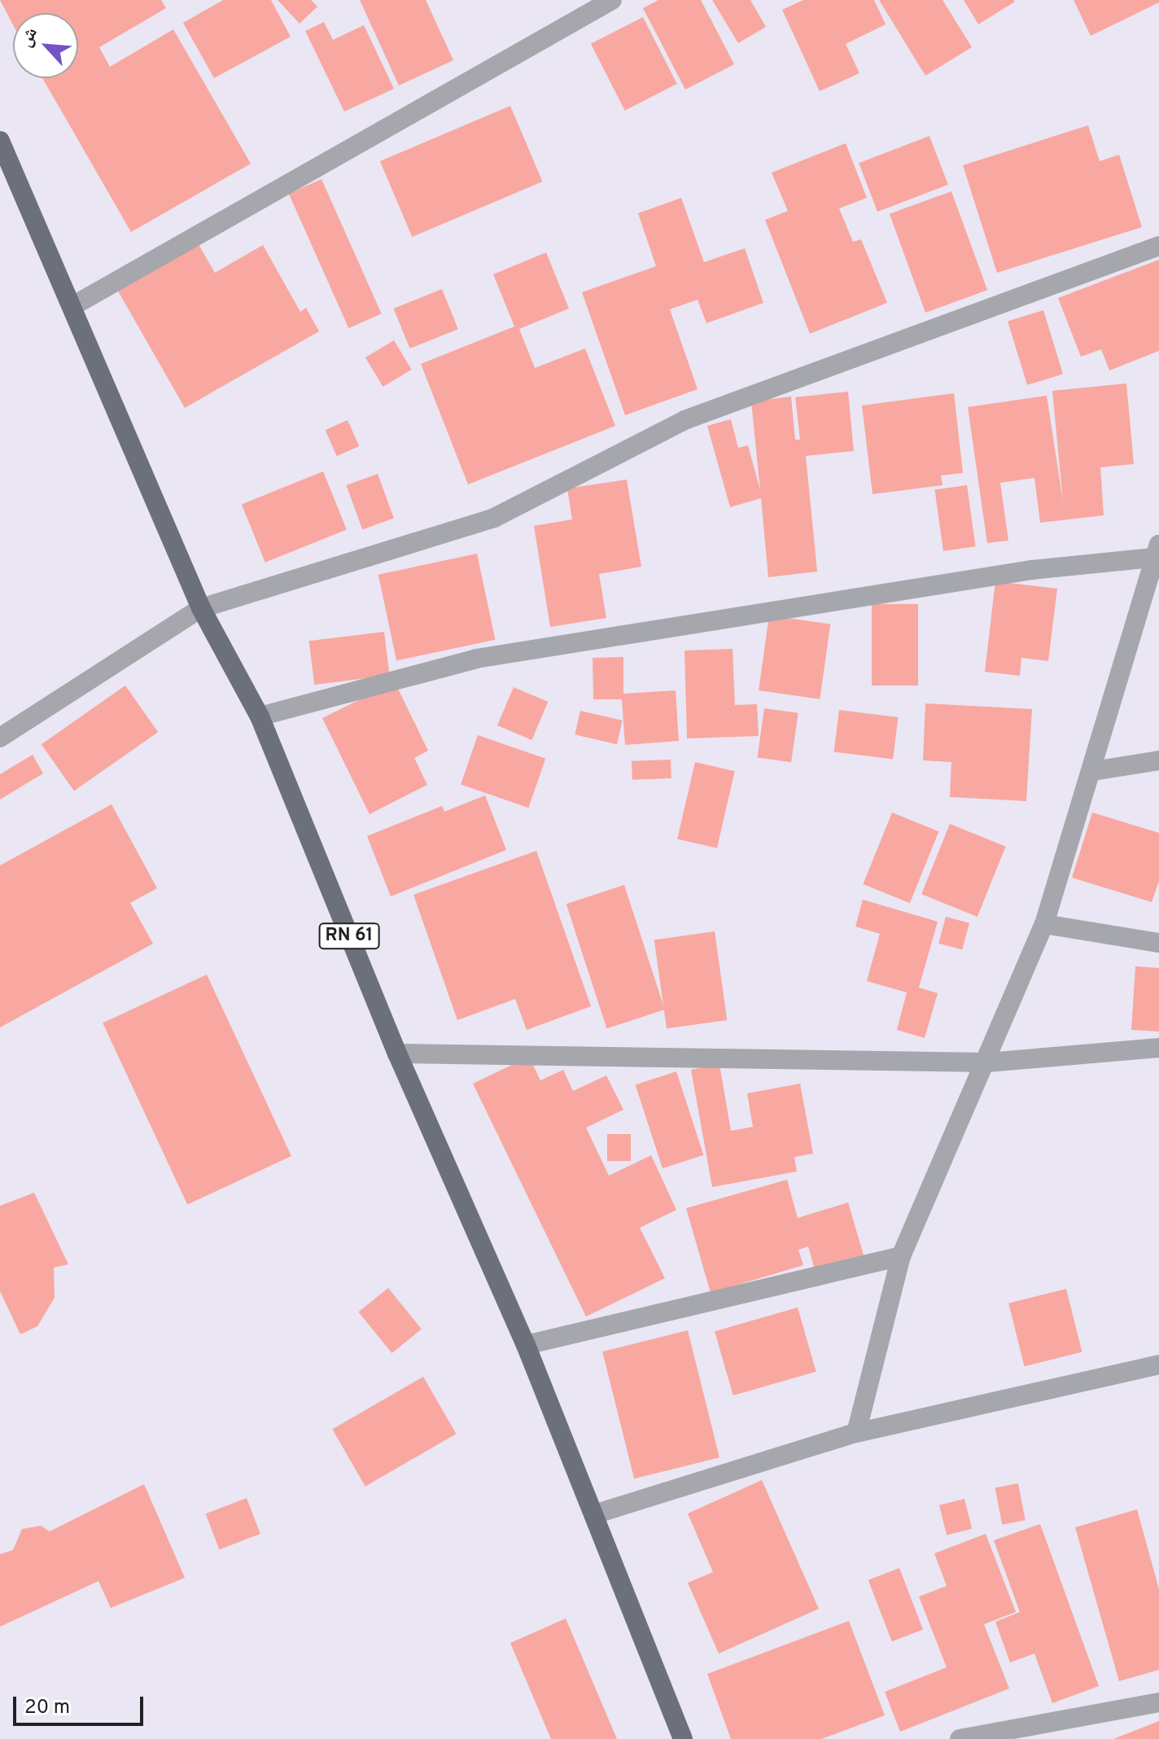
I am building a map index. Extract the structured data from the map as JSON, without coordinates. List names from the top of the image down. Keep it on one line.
{"streets":{"main road":["RN 61"]},"scale_bar":"20 m","north":"top left"}
